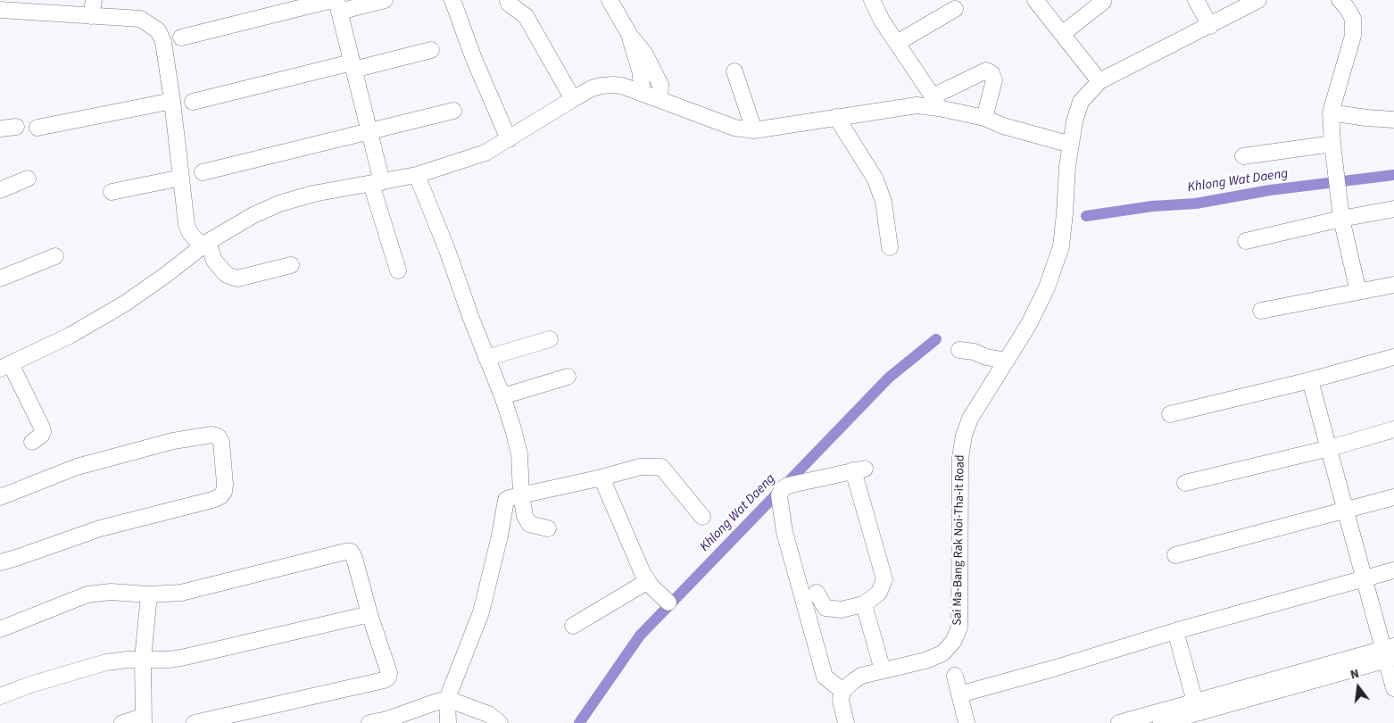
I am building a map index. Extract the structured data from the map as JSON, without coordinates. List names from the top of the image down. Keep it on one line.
{"streets":{"street":["Sai Ma-Bang Rak Noi-Tha-it Road"]},"water":["Khlong Wat Daeng"],"north":"top"}
